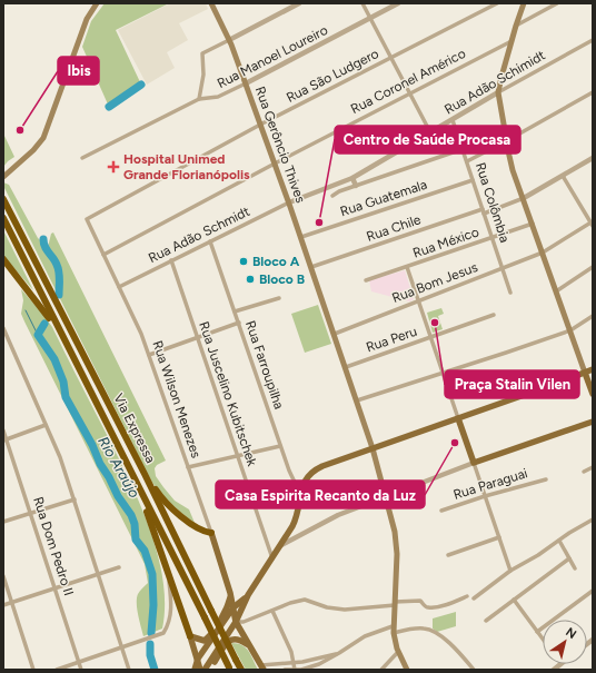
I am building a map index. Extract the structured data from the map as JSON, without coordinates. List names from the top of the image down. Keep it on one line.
{"streets":{"highway":["Via Expressa"],"main road":["Rua Gerôncio Thives","Rua Wilson Menezes"],"street":["Rua Manoel Loureiro","Rua São Ludgero","Rua Coronel Américo","Rua Adão Schimidt","Rua Guatemala","Rua Colômbia","Rua Chile","Rua Adão Schmidt","Rua México","Rua Bom Jesus","Rua Peru","Rua Farroupilha","Rua Juscelino Kubitschek","Rua Paraguai","Rua Dom Pedro II"]},"crossings":[["Rua Manoel Loureiro","Rua Gerôncio Thives"],["Rua São Ludgero","Rua Gerôncio Thives"],["Rua São Ludgero","Rua Wilson Menezes"],["Rua Coronel Américo","Rua Gerôncio Thives"],["Rua Coronel Américo","Rua Wilson Menezes"],["Rua Adão Schimidt","Rua Gerôncio Thives"],["Rua Adão Schimidt","Rua Colômbia"],["Rua Adão Schimidt","Rua Adão Schmidt"],["Rua Gerôncio Thives","Rua Guatemala"],["Rua Gerôncio Thives","Rua Chile"],["Rua Gerôncio Thives","Rua Adão Schmidt"],["Rua Gerôncio Thives","Rua Bom Jesus"],["Rua Gerôncio Thives","Rua Peru"],["Rua Guatemala","Rua Colômbia"],["Rua Colômbia","Rua Chile"],["Rua Colômbia","Rua México"],["Rua Colômbia","Rua Bom Jesus"],["Rua Adão Schmidt","Rua Farroupilha"],["Rua Adão Schmidt","Rua Juscelino Kubitschek"],["Rua Adão Schmidt","Rua Wilson Menezes"]],"water":["Rio Araújo"],"places":{"other":["Ibis","Centro de Saúde Procasa","Bloco A","Bloco B","Praça Stalin Vilen","Casa Espirita Recanto da Luz"],"health":["Hospital Unimed Grande Florianópolis"]},"north":"top right"}
